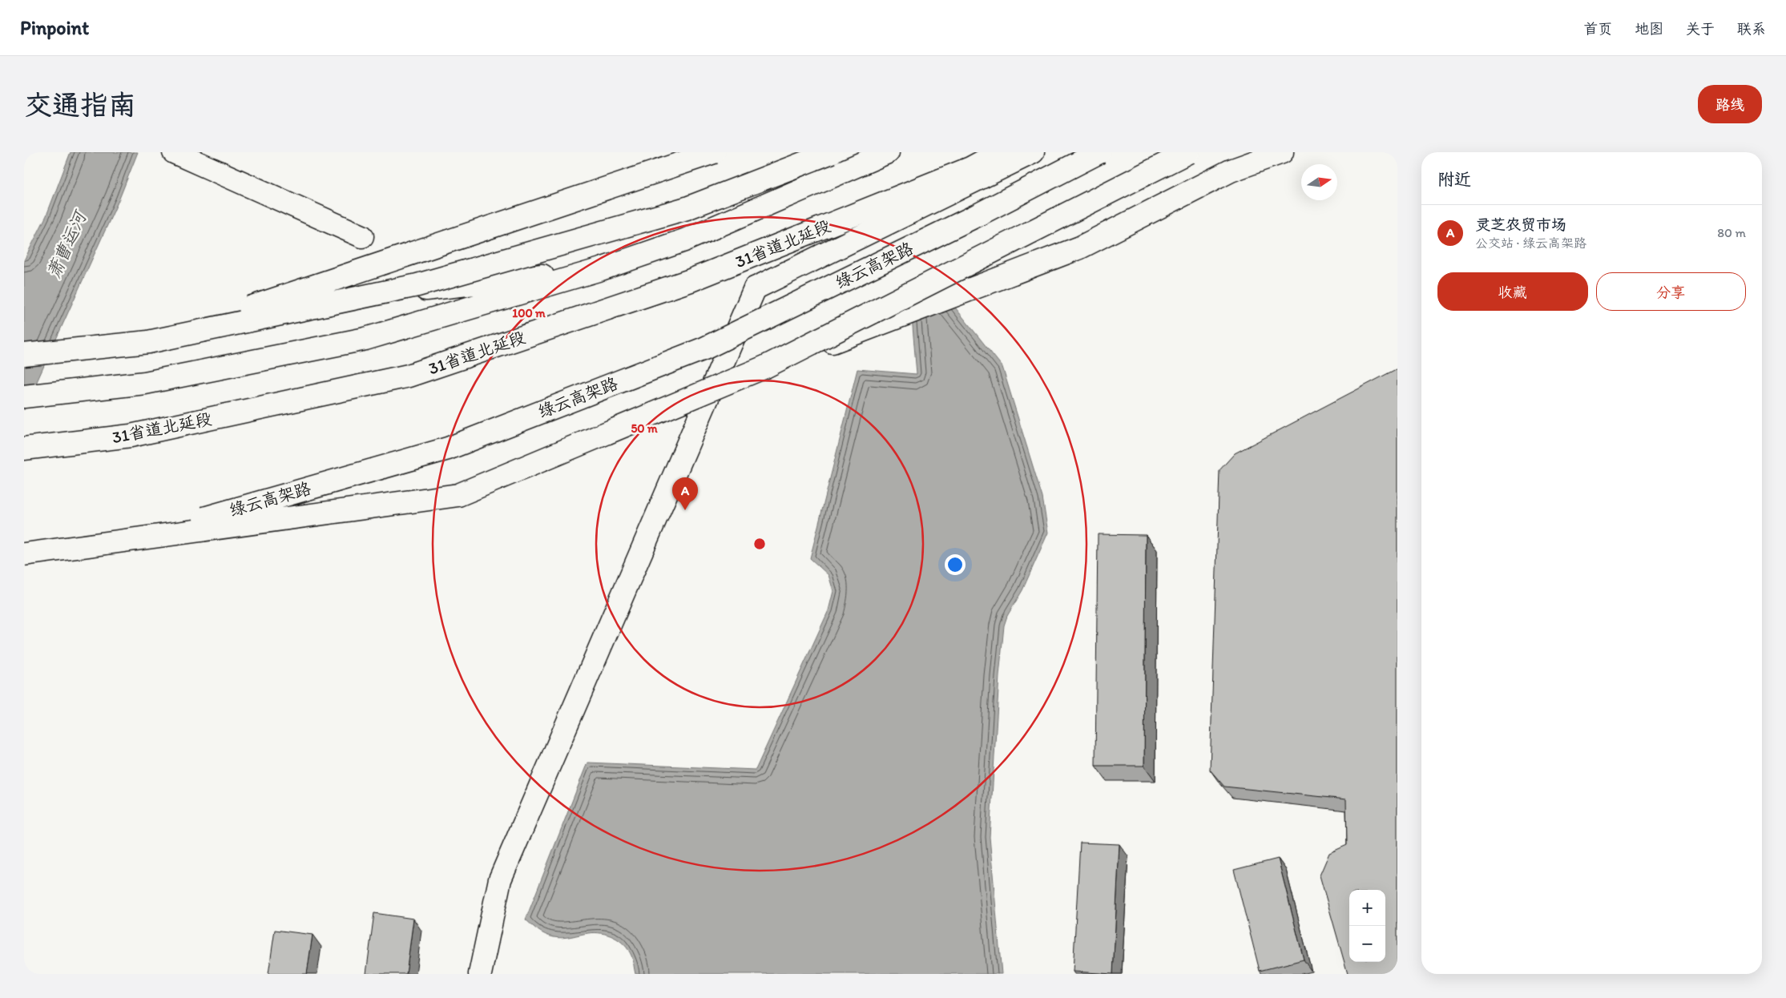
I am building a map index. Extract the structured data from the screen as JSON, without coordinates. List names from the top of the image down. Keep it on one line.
{"streets":{"main road":["31省道北延段","绿云高架路"]},"water":["萧曹运河"],"north":"right","page":{"header":"Pinpoint","nav":["首页","地图","关于","联系"],"buttons":["路线",["收藏","分享"]],"title":"交通指南","heading":"附近","list":[{"mark":"A","name":"灵芝农贸市场","note":"公交站 · 绿云高架路","value":"80 m"}],"pins":"A","map_buttons":["+","−"]},"rings":["100 m","50 m"]}
